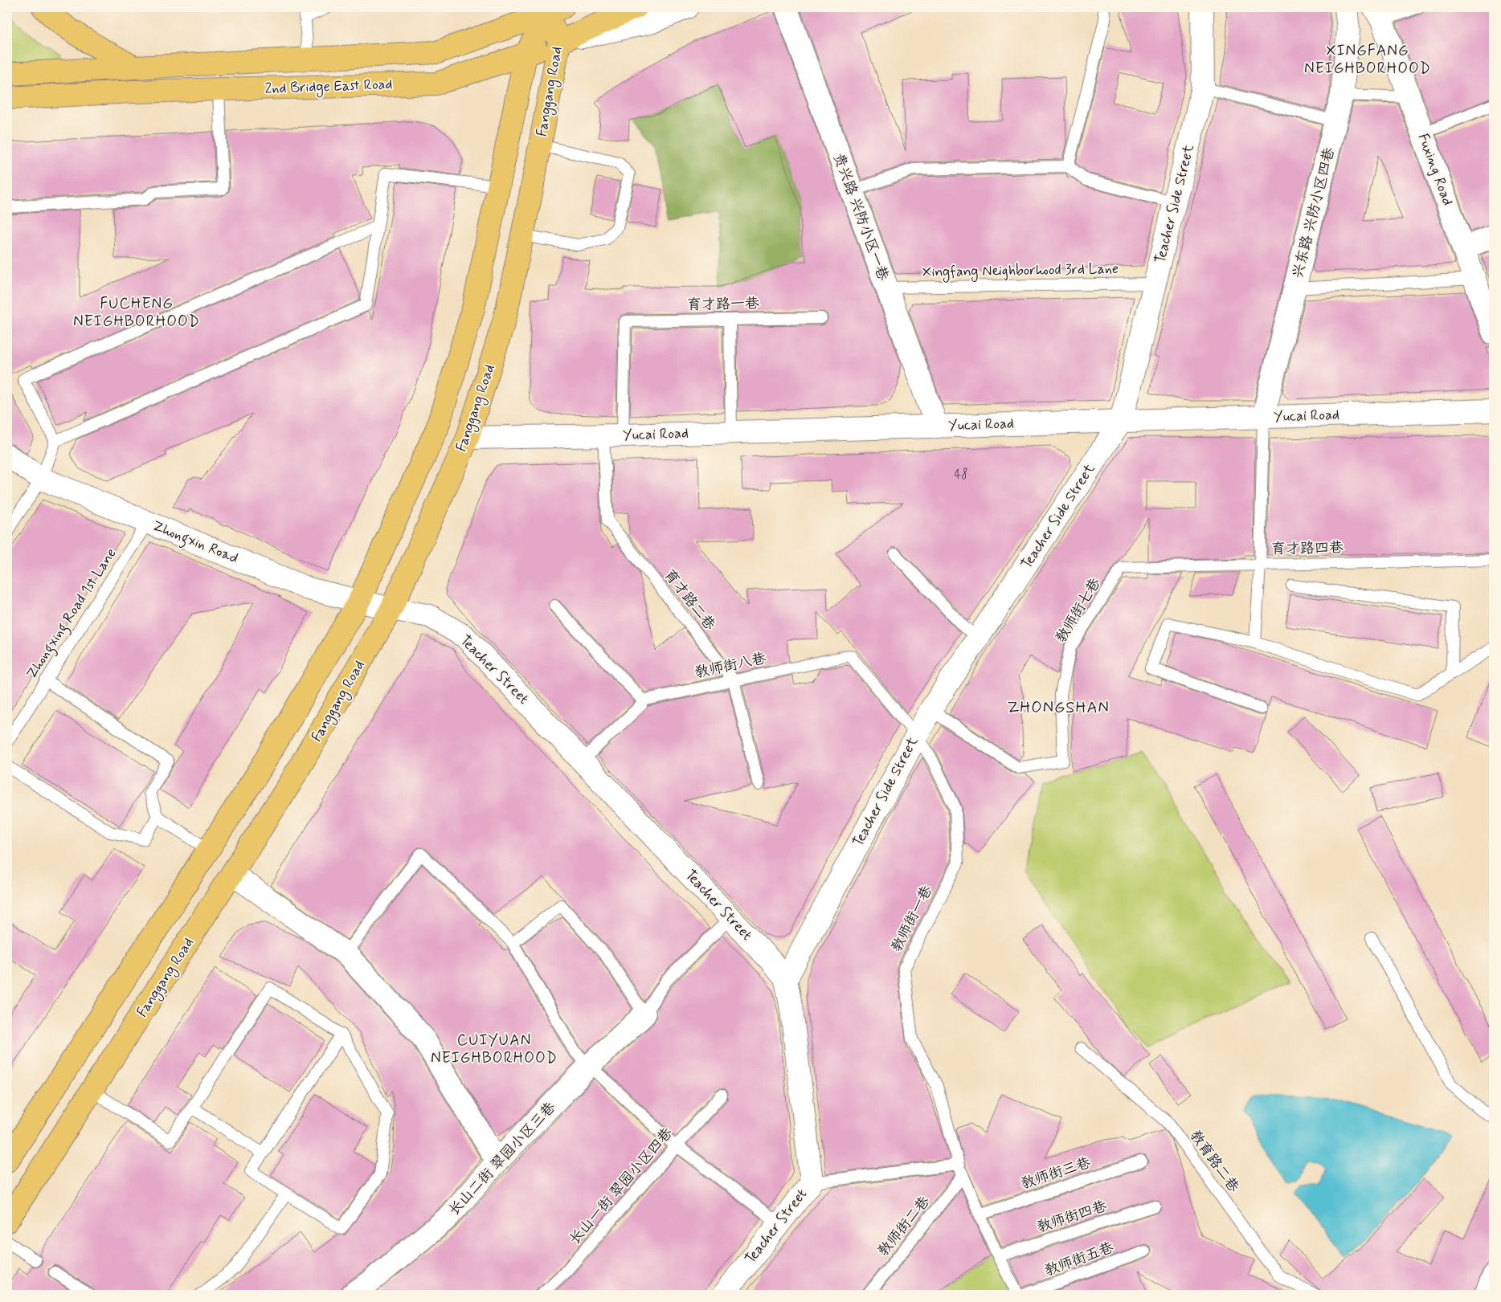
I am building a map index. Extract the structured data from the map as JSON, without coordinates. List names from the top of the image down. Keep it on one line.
{"streets":{"main road":["2nd Bridge East Road","Fanggang Road"],"street":["Fuxing Road","Teacher Side Street","兴东路 兴防小区四巷","贵兴路 兴防小区一巷","Yucai Road","Zhongxin Road","Teacher Street","长山二街 翠园小区三巷"],"lane":["Xingfang Neighborhood 3rd Lane","育才路一巷","育才路四巷","育才路二巷","教师街七巷","Zhongxing Road 1st Lane","教师街八巷","教师街一巷","教育路二巷","教师街三巷","长山一街 翠园小区四巷","教师街四巷","教师街二巷","教师街五巷"]},"crossings":[["2nd Bridge East Road","Fanggang Road"],["Fanggang Road","Yucai Road"],["Fanggang Road","Zhongxin Road"],["Fanggang Road","Teacher Street"],["Teacher Side Street","Xingfang Neighborhood 3rd Lane"],["Teacher Side Street","Yucai Road"],["Teacher Side Street","教师街七巷"],["Teacher Side Street","教师街八巷"],["Teacher Side Street","Teacher Street"],["Teacher Side Street","教师街一巷"],["兴东路 兴防小区四巷","Yucai Road"],["贵兴路 兴防小区一巷","Xingfang Neighborhood 3rd Lane"],["贵兴路 兴防小区一巷","Yucai Road"],["育才路一巷","育才路二巷"],["Yucai Road","育才路二巷"],["Zhongxin Road","Zhongxing Road 1st Lane"],["Zhongxin Road","Teacher Street"],["育才路四巷","教师街七巷"],["育才路二巷","教师街八巷"],["教师街八巷","教师街一巷"],["教师街一巷","教师街三巷"],["教师街一巷","教师街四巷"],["教师街一巷","教师街二巷"]],"districts":["XINGFANG NEIGHBORHOOD","FUCHENG NEIGHBORHOOD","ZHONGSHAN","CUIYUAN NEIGHBORHOOD"],"house_numbers":["48"]}
